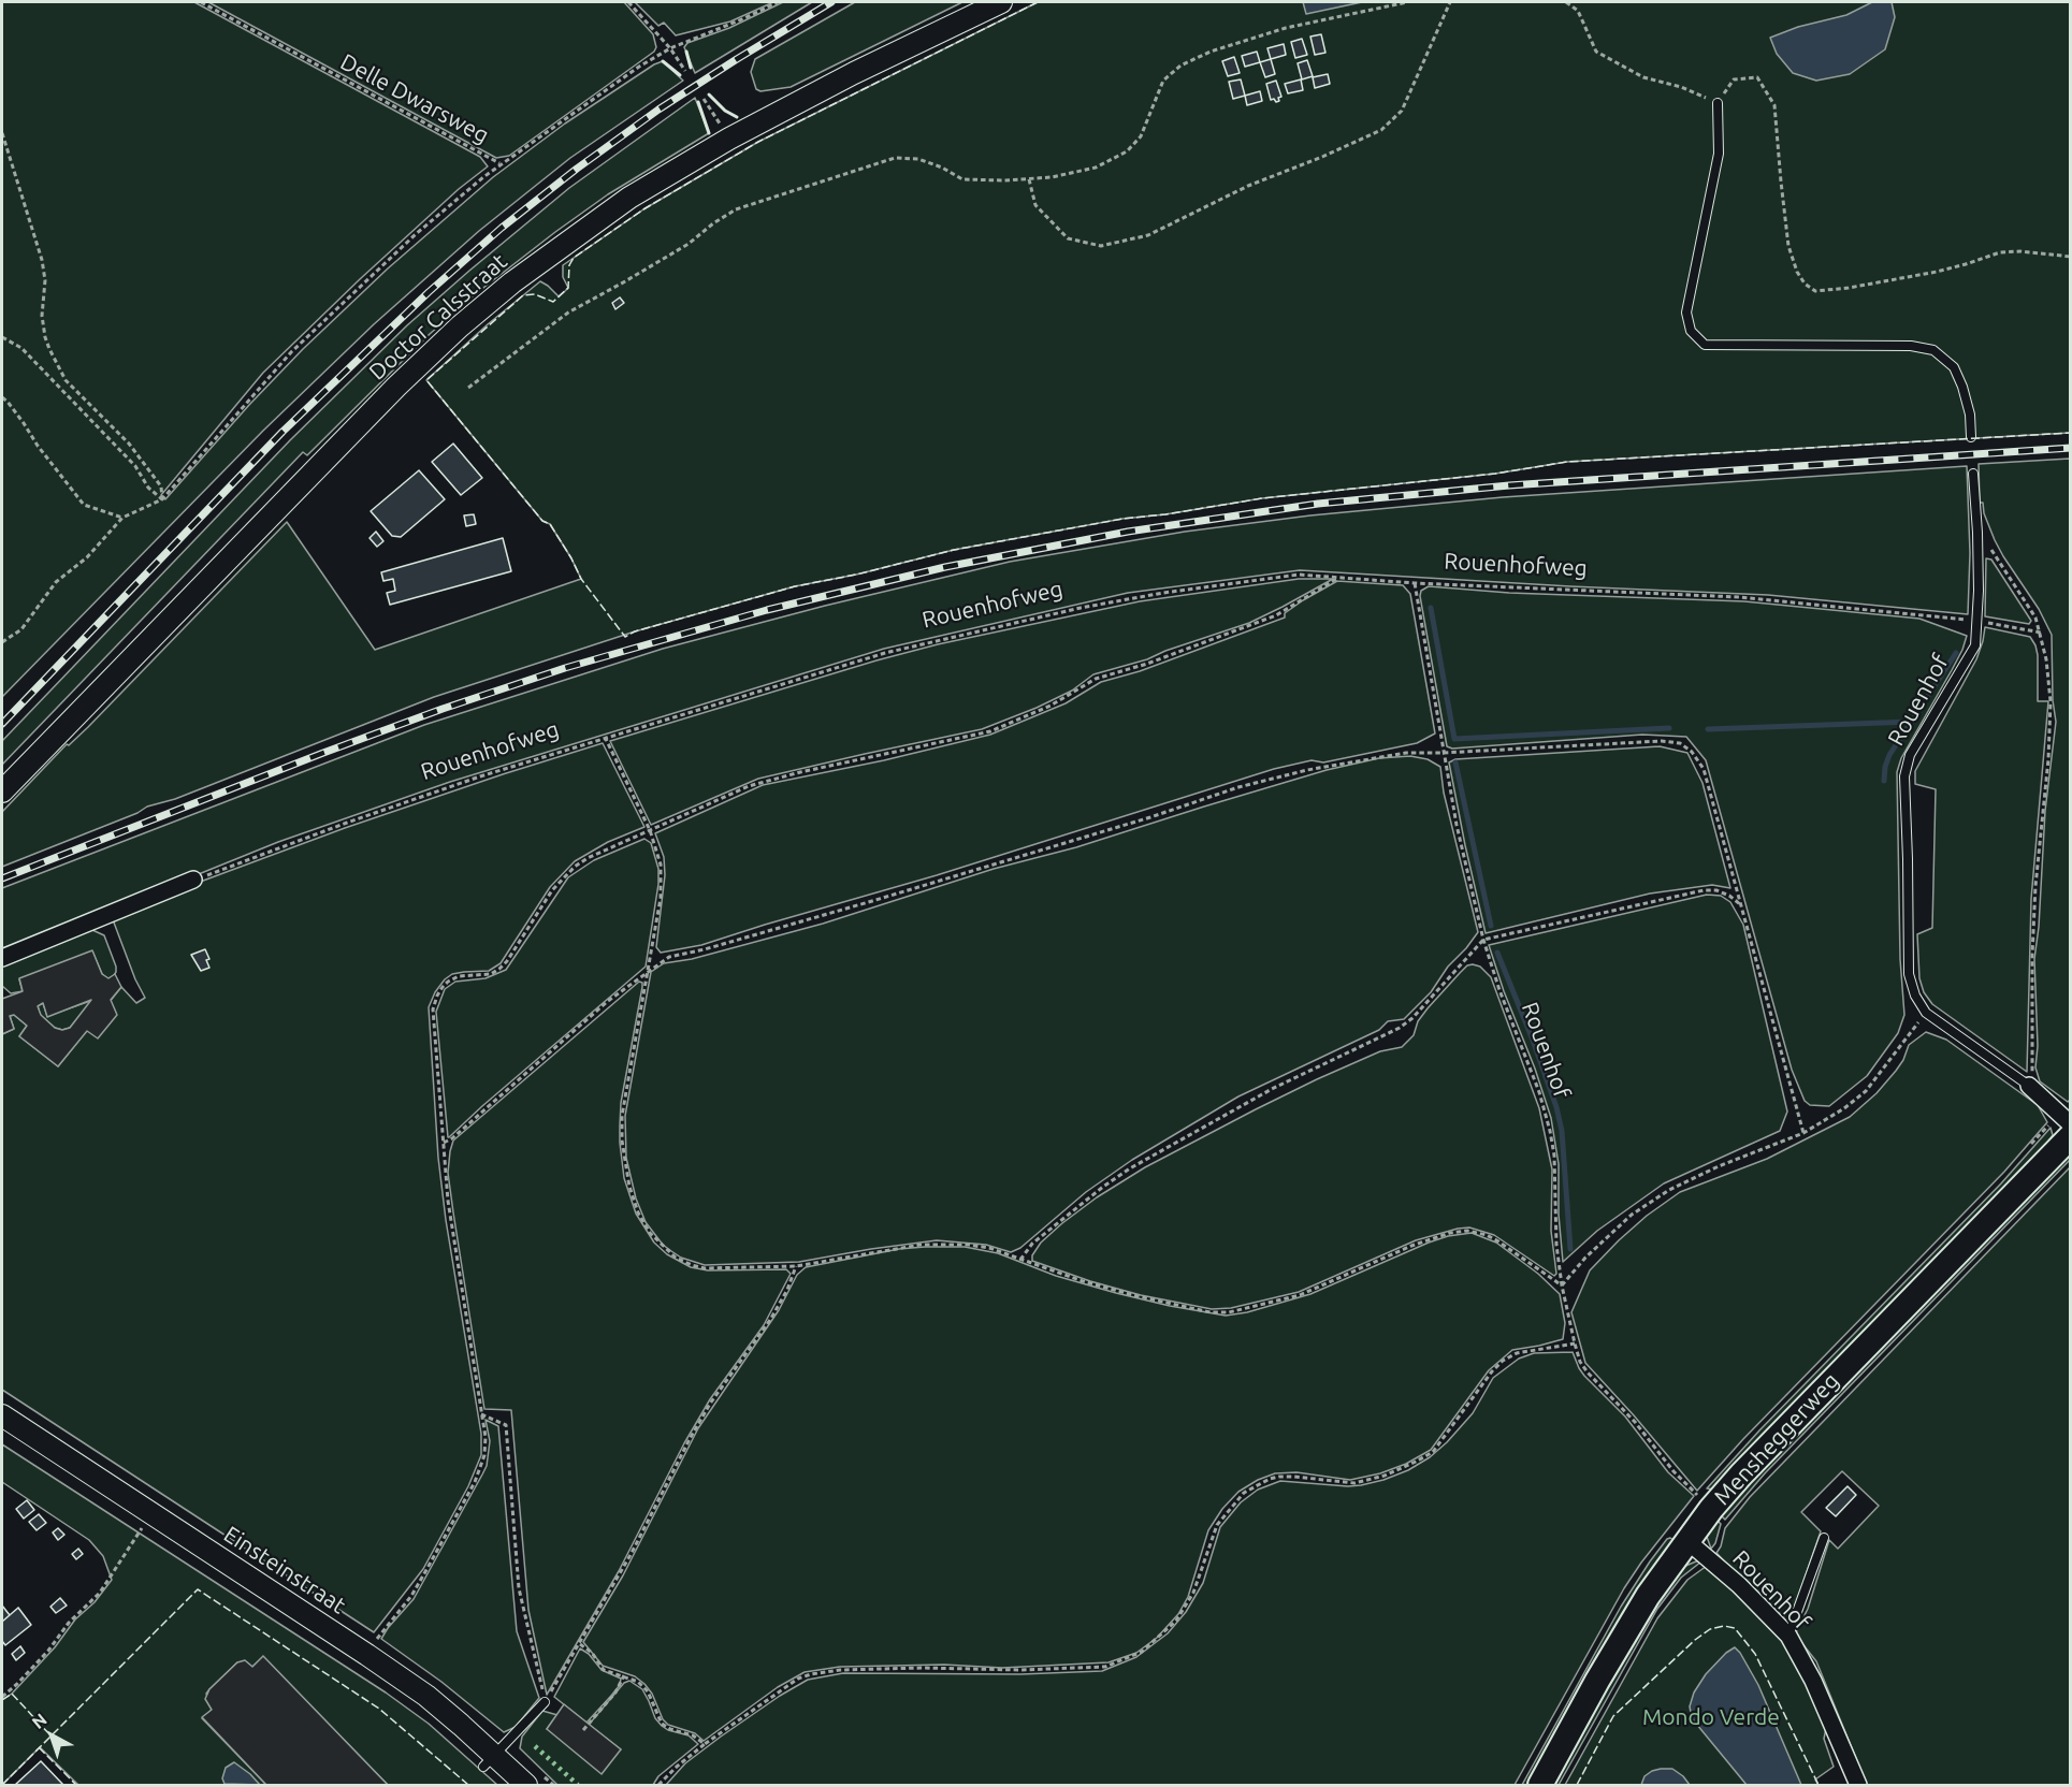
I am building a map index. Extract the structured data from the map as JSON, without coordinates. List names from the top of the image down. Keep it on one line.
{"streets":{"main road":["Mensheggerweg"],"street":["Doctor Calsstraat","Rouenhof","Einsteinstraat"],"path":["Delle Dwarsweg","Rouenhofweg"]},"crossings":[["Rouenhofweg","Rouenhof"],["Rouenhof","Mensheggerweg"]],"parks":["Mondo Verde"],"north":"top left"}
